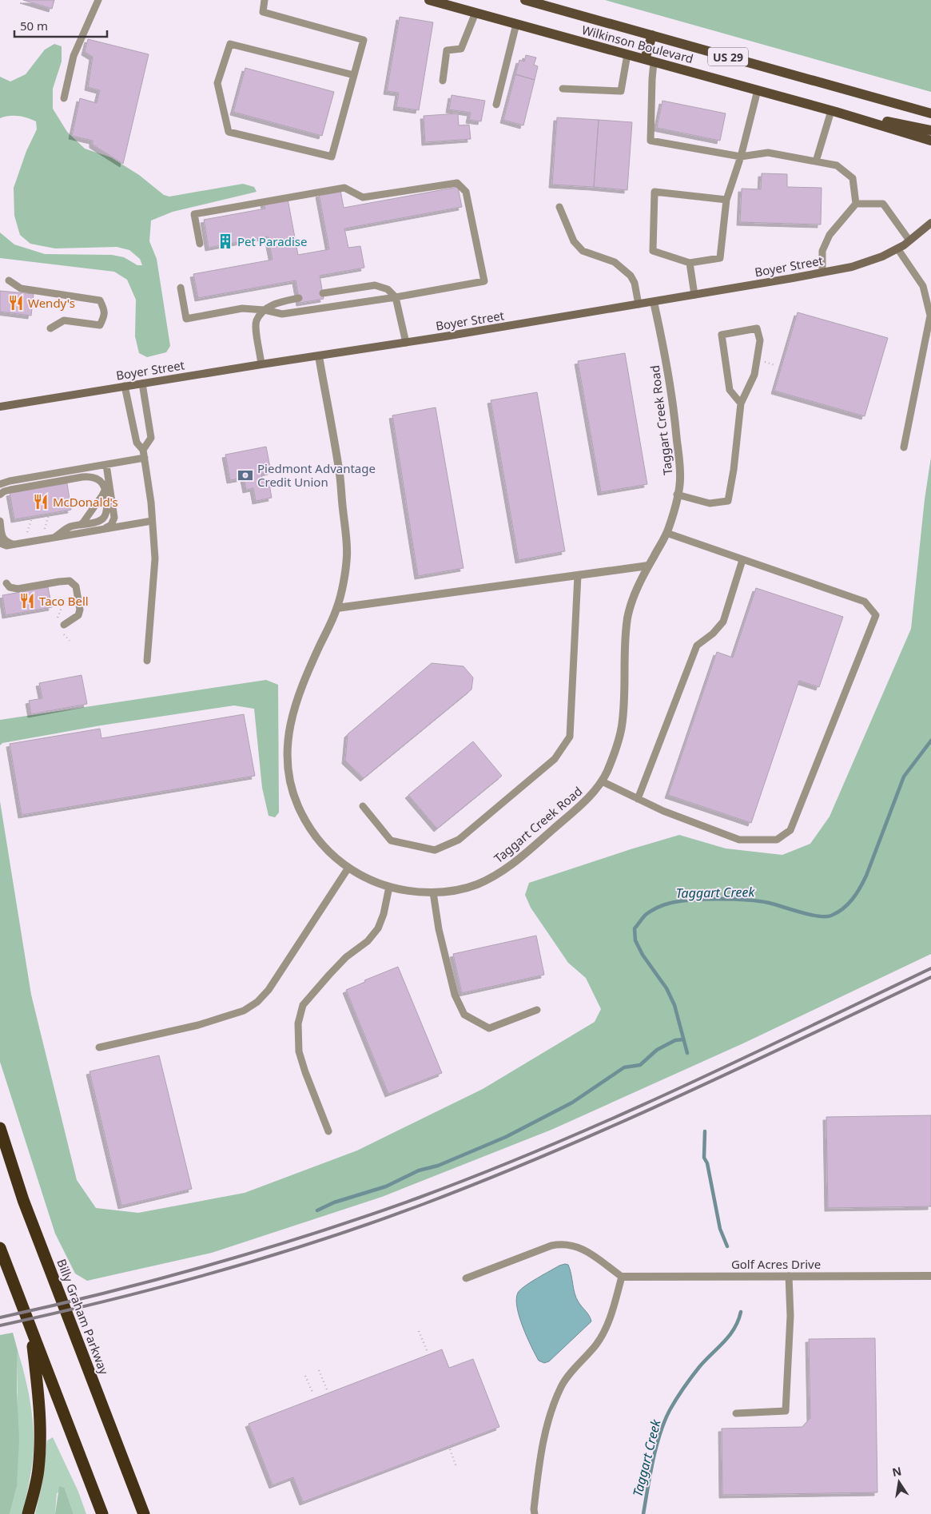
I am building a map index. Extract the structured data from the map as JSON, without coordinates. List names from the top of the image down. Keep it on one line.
{"streets":{"highway":["Billy Graham Parkway"],"main road":["Wilkinson Boulevard","US 29","Boyer Street"],"street":["Taggart Creek Road","Golf Acres Drive"]},"crossings":[["Boyer Street","Taggart Creek Road"]],"water":["Taggart Creek"],"places":{"building":["Pet Paradise"],"restaurant":["Wendy's","McDonald's","Taco Bell"],"bank":["Piedmont Advantage Credit Union"]},"scale_bar":"50 m","north":"top"}
